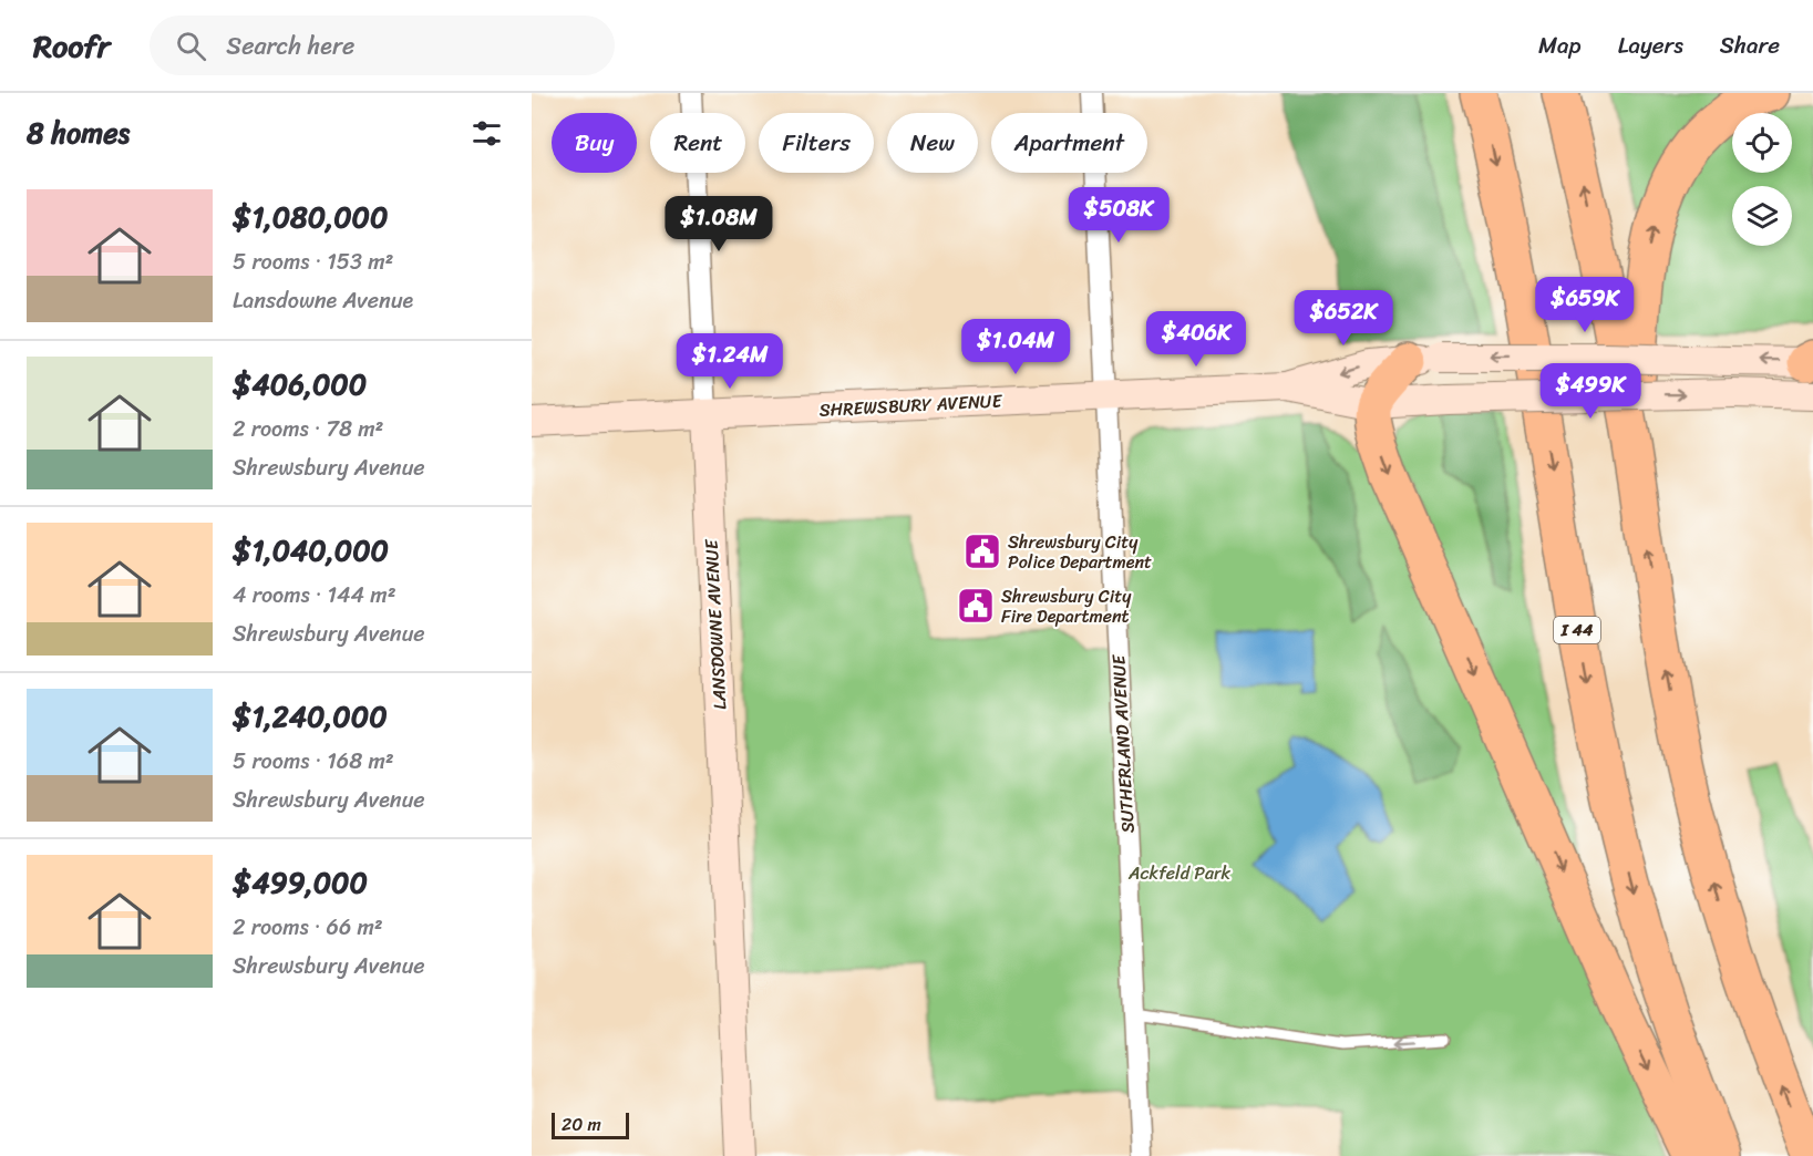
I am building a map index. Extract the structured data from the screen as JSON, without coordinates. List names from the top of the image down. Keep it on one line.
{"streets":{"highway":["I 44"],"main road":["SHREWSBURY AVENUE","LANSDOWNE AVENUE"],"street":["SUTHERLAND AVENUE"]},"crossings":[["SHREWSBURY AVENUE","LANSDOWNE AVENUE"],["SHREWSBURY AVENUE","SUTHERLAND AVENUE"]],"parks":["Ackfeld Park"],"places":{"public building":["Shrewsbury City Police Department","Shrewsbury City Fire Department"]},"scale_bar":"20 m","page":{"header":"Roofr","search":"Search here","nav":["Map","Layers","Share"],"heading":"8 homes","chip":["Buy","Rent","Filters","New","Apartment"],"list":[{"name":"$1,080,000","note":"5 rooms · 153 m² · Lansdowne Avenue"},{"name":"$406,000","note":"2 rooms · 78 m² · Shrewsbury Avenue"},{"name":"$1,040,000","note":"4 rooms · 144 m² · Shrewsbury Avenue"},{"name":"$1,240,000","note":"5 rooms · 168 m² · Shrewsbury Avenue"},{"name":"$499,000","note":"2 rooms · 66 m² · Shrewsbury Avenue"}],"price":["$508K","$1.08M","$659K","$652K","$406K","$1.04M","$1.24M","$499K"],"scale":"20 m"}}
